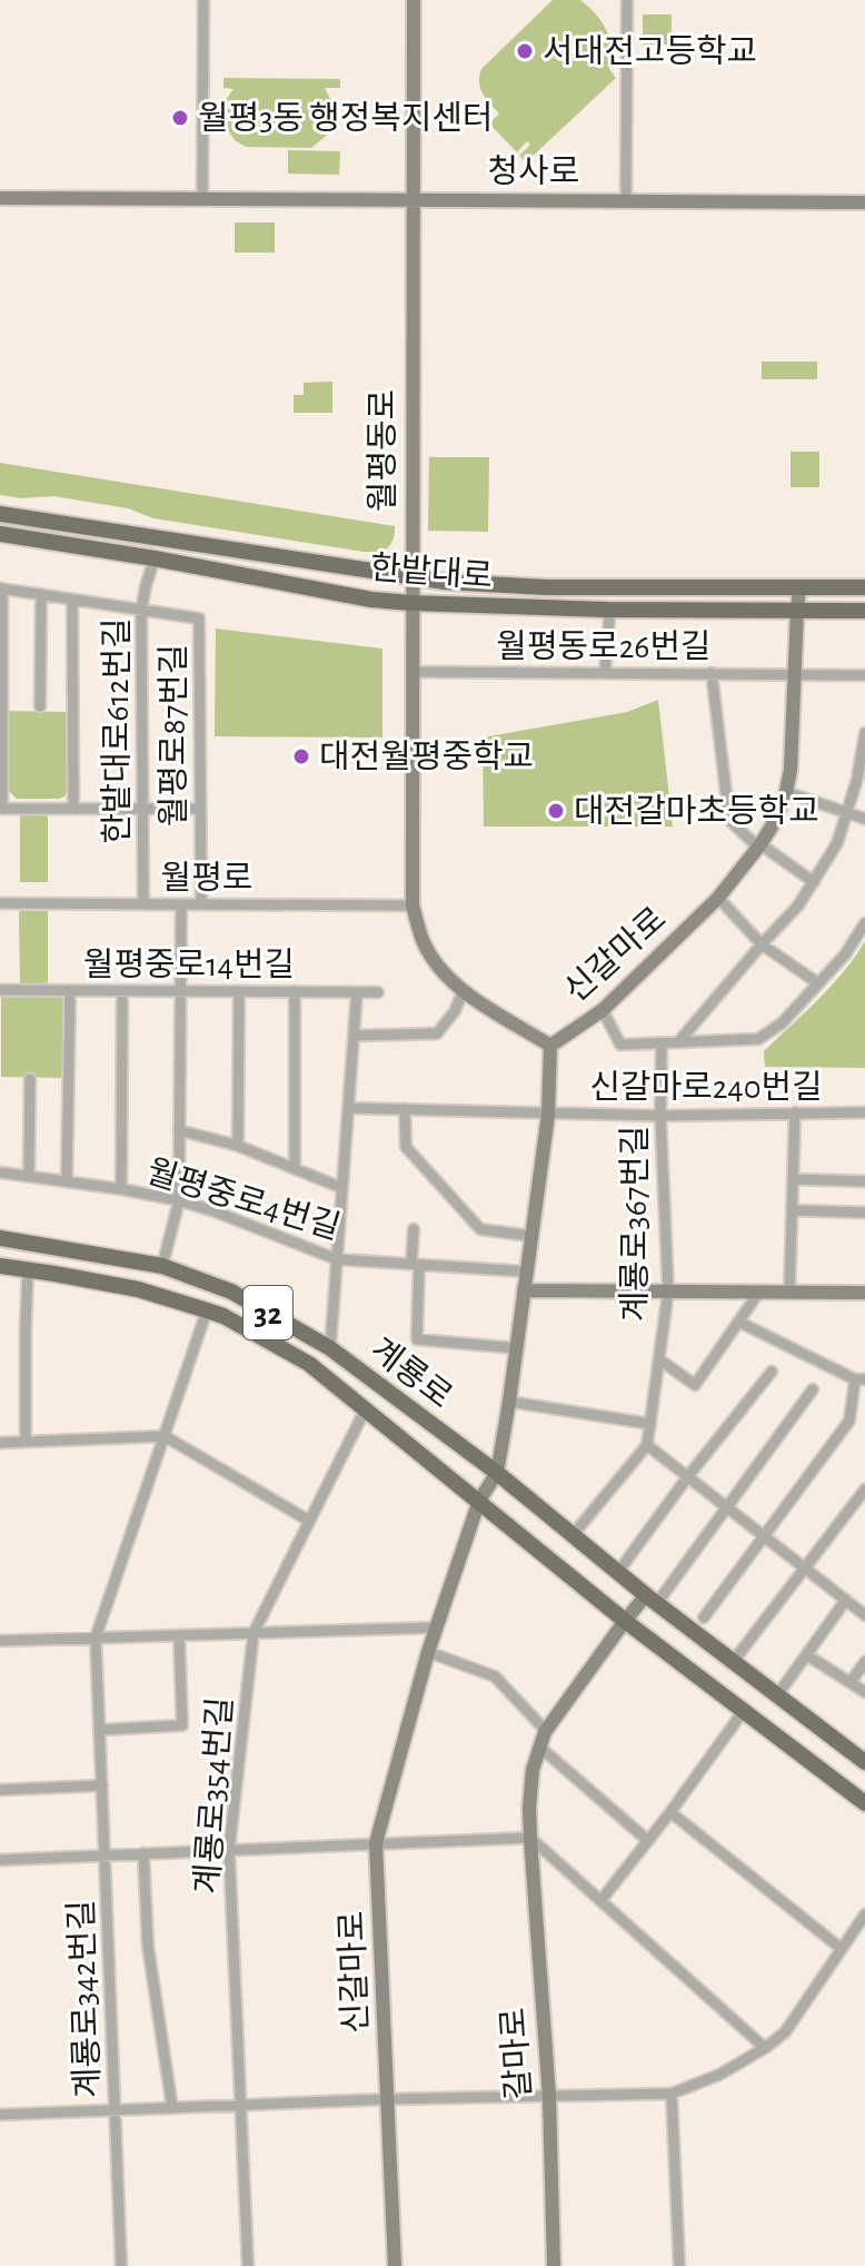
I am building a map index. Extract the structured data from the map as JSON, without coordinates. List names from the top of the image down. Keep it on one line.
{"streets":{"main road":["한밭대로","32","계룡로"],"street":["청사로","월평동로","월평동로26번길","한밭대로612번길","월평로87번길","월평로","신갈마로","월평중로14번길","신갈마로240번길","월평중로4번길","계룡로367번길","계룡로354번길","계룡로342번길","갈마로"]},"crossings":[["청사로","월평동로"],["월평동로","한밭대로"],["월평동로","월평동로26번길"],["월평동로","월평로"],["월평동로","신갈마로"],["한밭대로","한밭대로612번길"],["한밭대로","신갈마로"],["월평동로26번길","신갈마로"],["한밭대로612번길","월평로87번길"],["한밭대로612번길","월평로"],["월평로87번길","월평로"],["신갈마로","신갈마로240번길"],["신갈마로","월평중로4번길"],["신갈마로","계룡로"],["신갈마로240번길","계룡로367번길"],["계룡로","계룡로354번길"],["계룡로","계룡로342번길"],["계룡로","갈마로"]],"places":["서대전고등학교","월평3동 행정복지센터","대전월평중학교","대전갈마초등학교"]}
